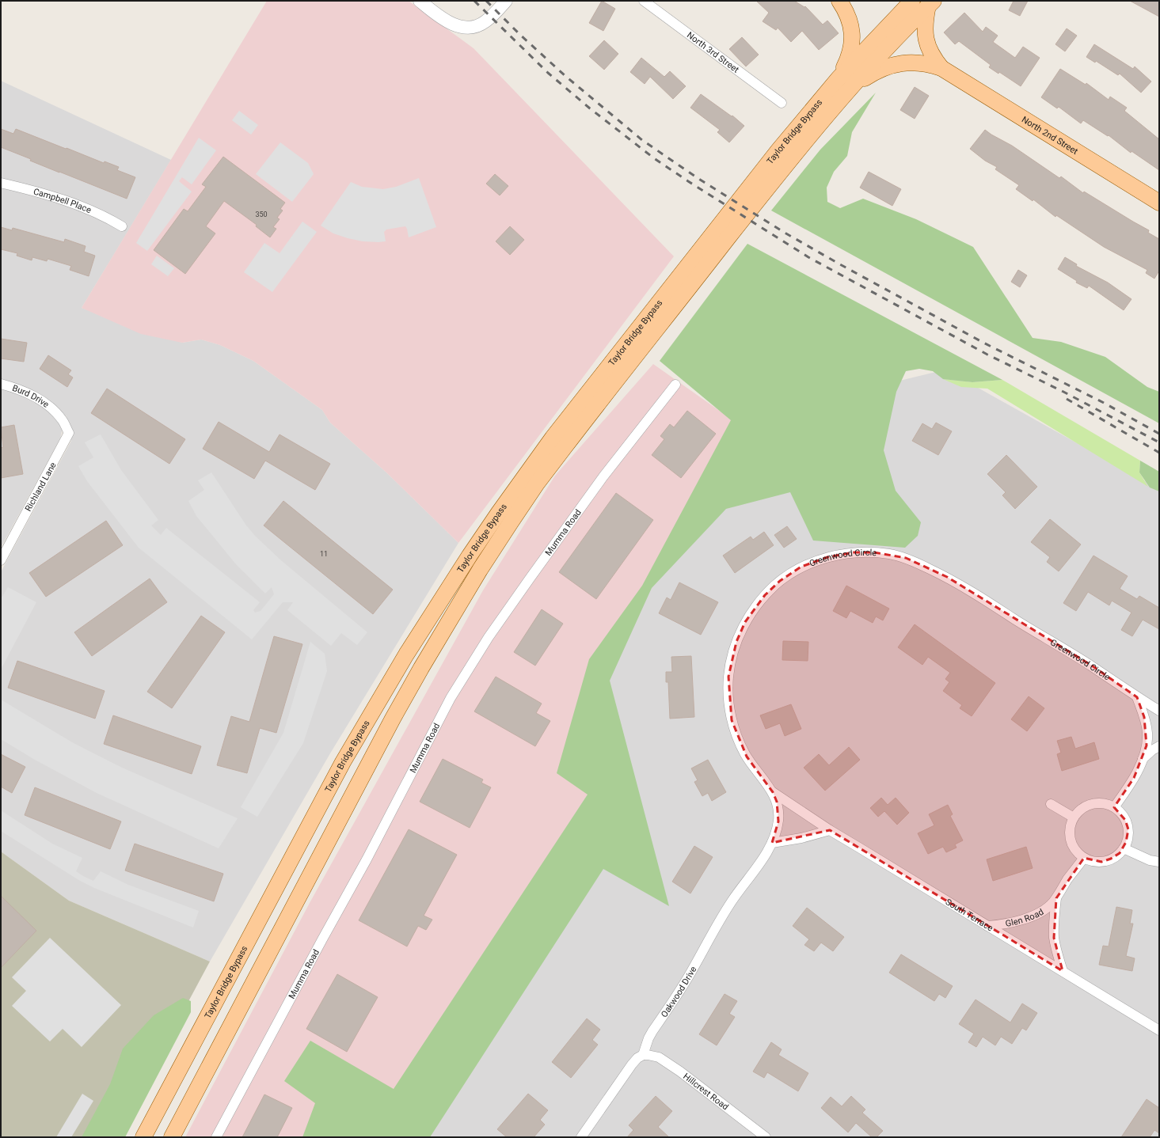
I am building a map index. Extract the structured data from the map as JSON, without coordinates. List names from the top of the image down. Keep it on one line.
{"streets":{"main road":["Taylor Bridge Bypass","North 2nd Street"],"street":["North 3rd Street","Campbell Place","Burd Drive","Richland Lane","Mumma Road","Greenwood Circle","South Terrace","Glen Road","Oakwood Drive","Hillcrest Road"]},"crossings":[["Burd Drive","Richland Lane"],["Greenwood Circle","South Terrace"],["Greenwood Circle","Oakwood Drive"],["South Terrace","Glen Road"],["Oakwood Drive","Hillcrest Road"]],"house_numbers":["350","11"]}
